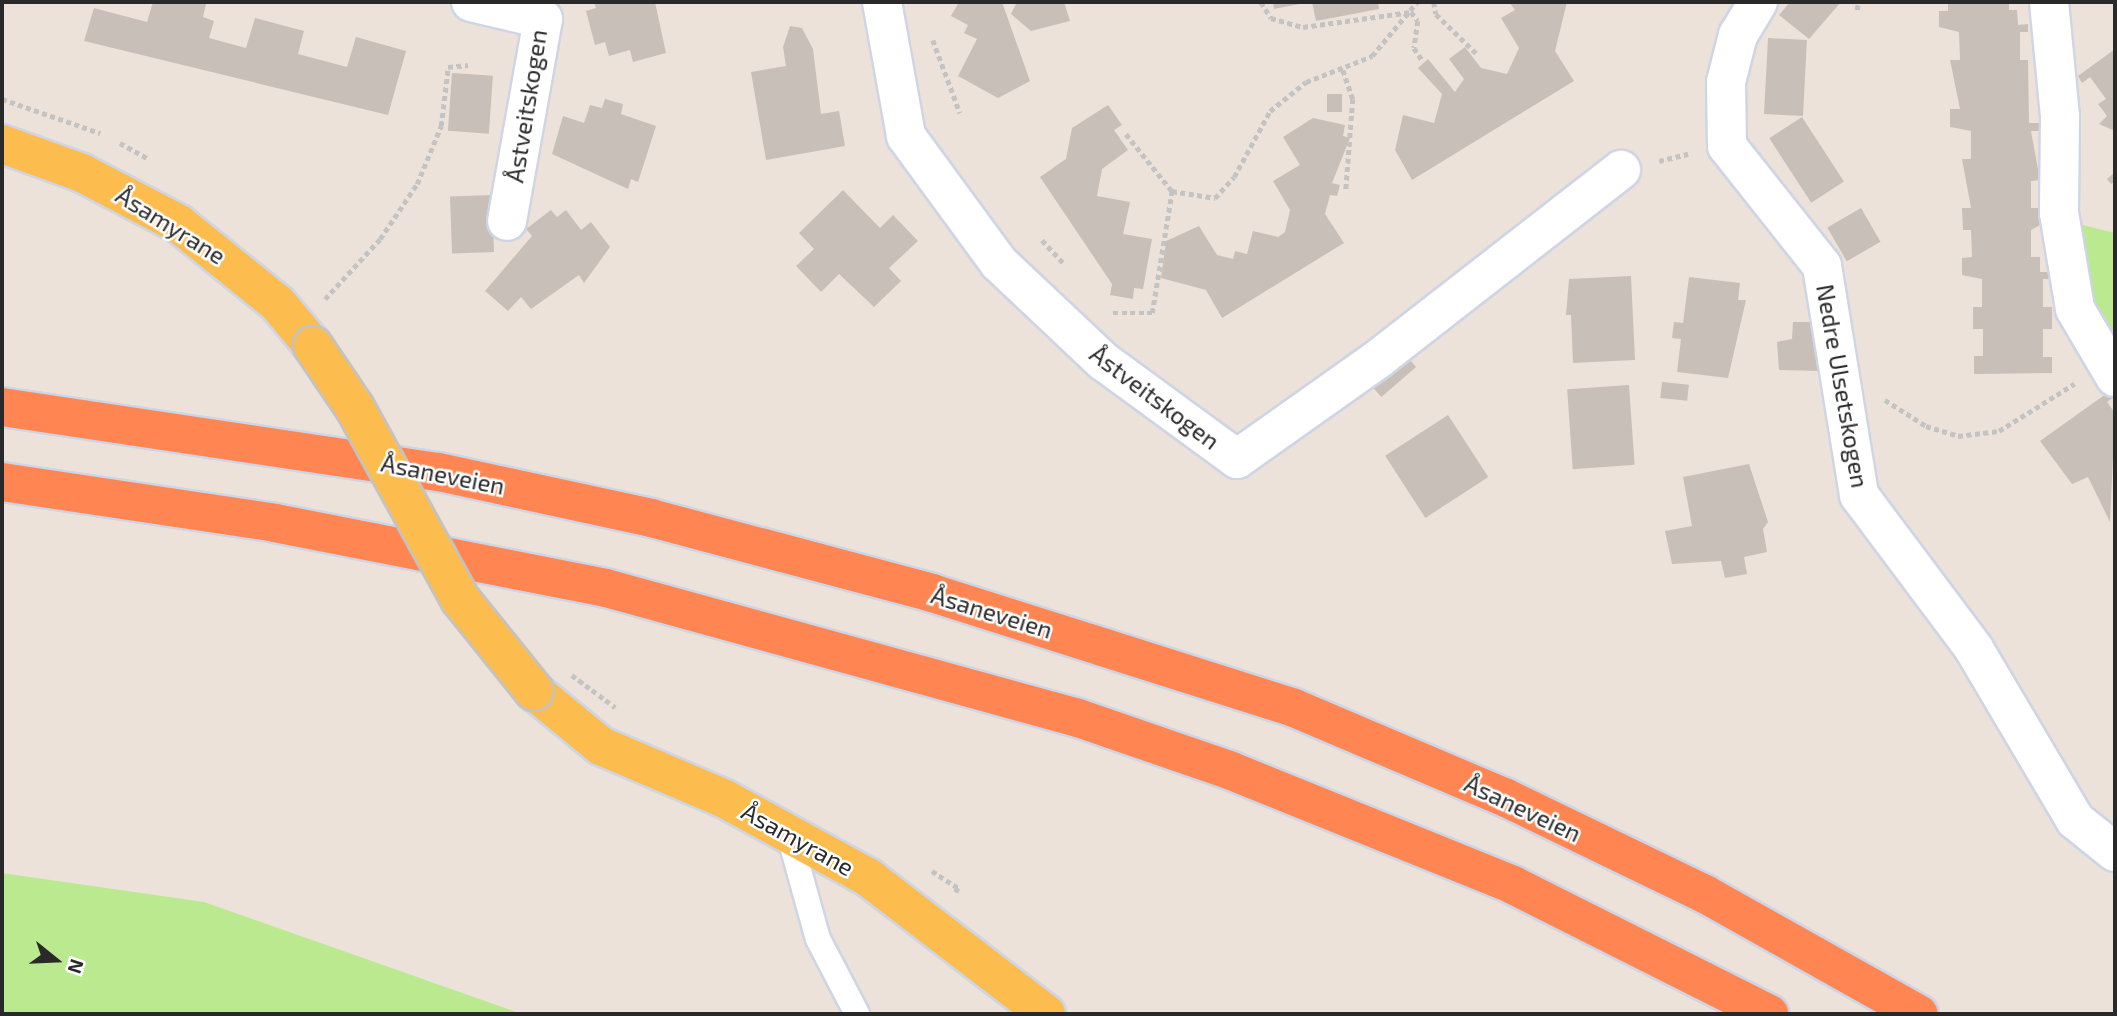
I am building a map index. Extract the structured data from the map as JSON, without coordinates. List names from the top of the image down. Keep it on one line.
{"streets":{"highway":["Åsaneveien"],"main road":["Åsamyrane"],"street":["Åstveitskogen","Nedre Ulsetskogen"]},"north":"right"}
